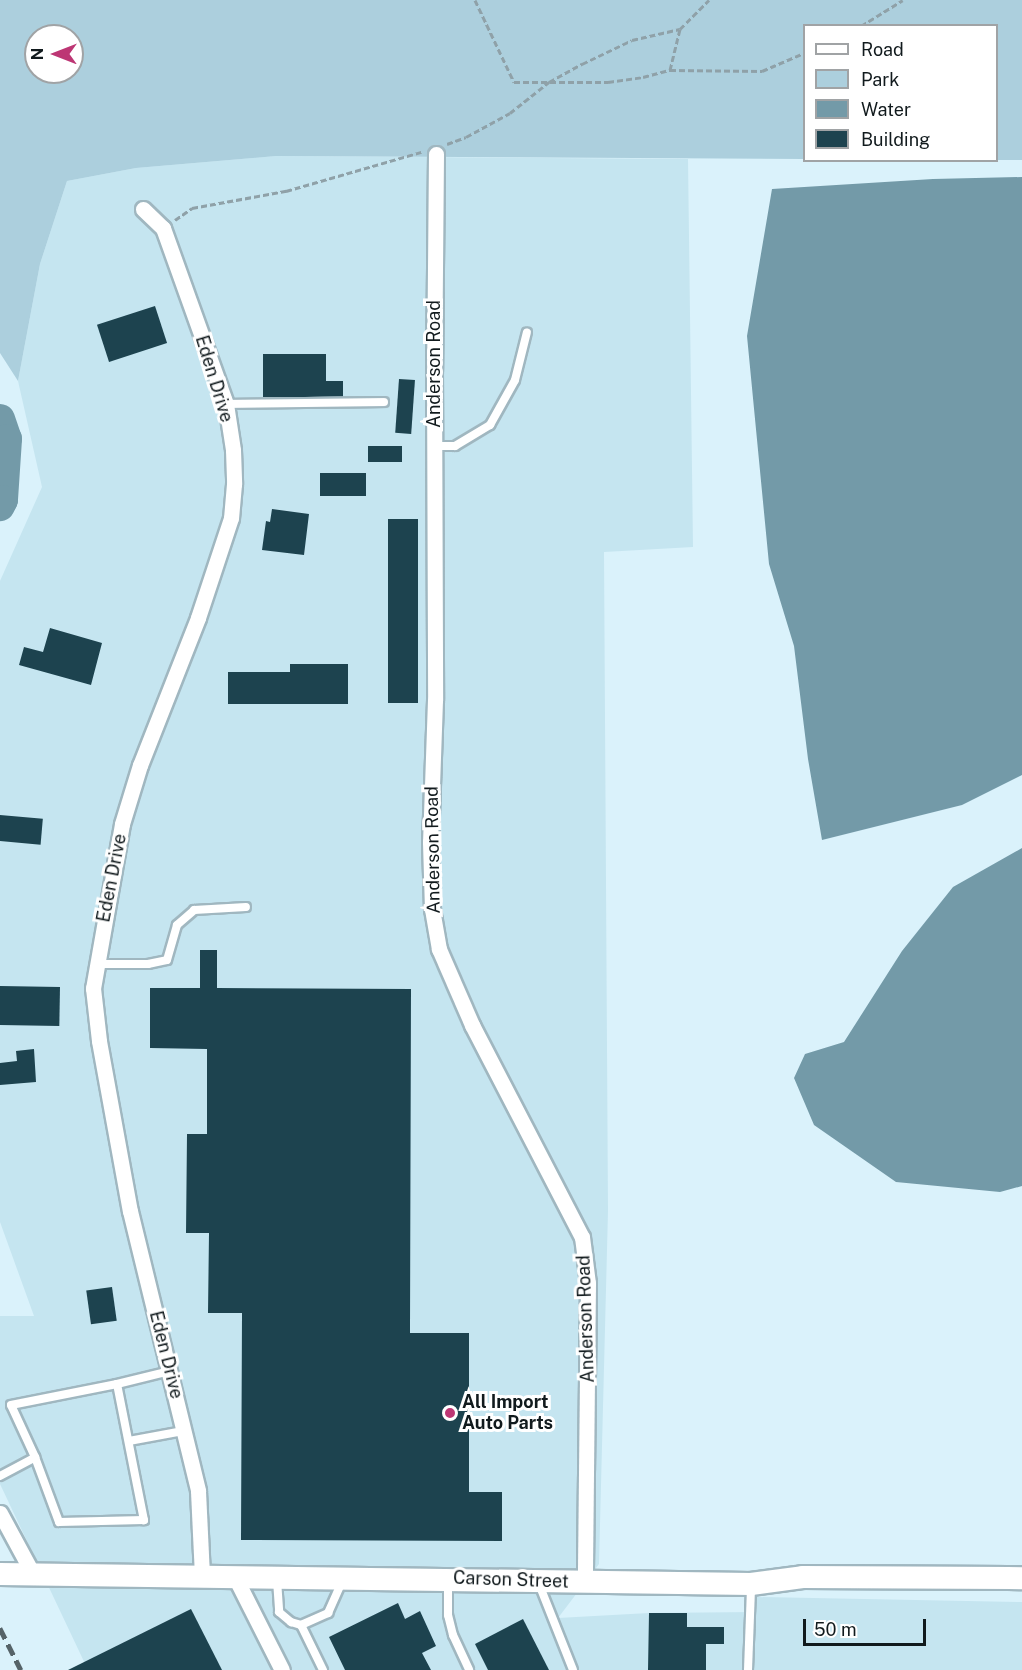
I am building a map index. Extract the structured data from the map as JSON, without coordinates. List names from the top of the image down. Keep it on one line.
{"streets":{"street":["Anderson Road","Eden Drive","Carson Street"]},"crossings":[["Anderson Road","Carson Street"],["Eden Drive","Carson Street"]],"places":["All Import Auto Parts"],"legend":["Road","Park","Water","Building"],"scale_bar":"50 m","north":"left"}
